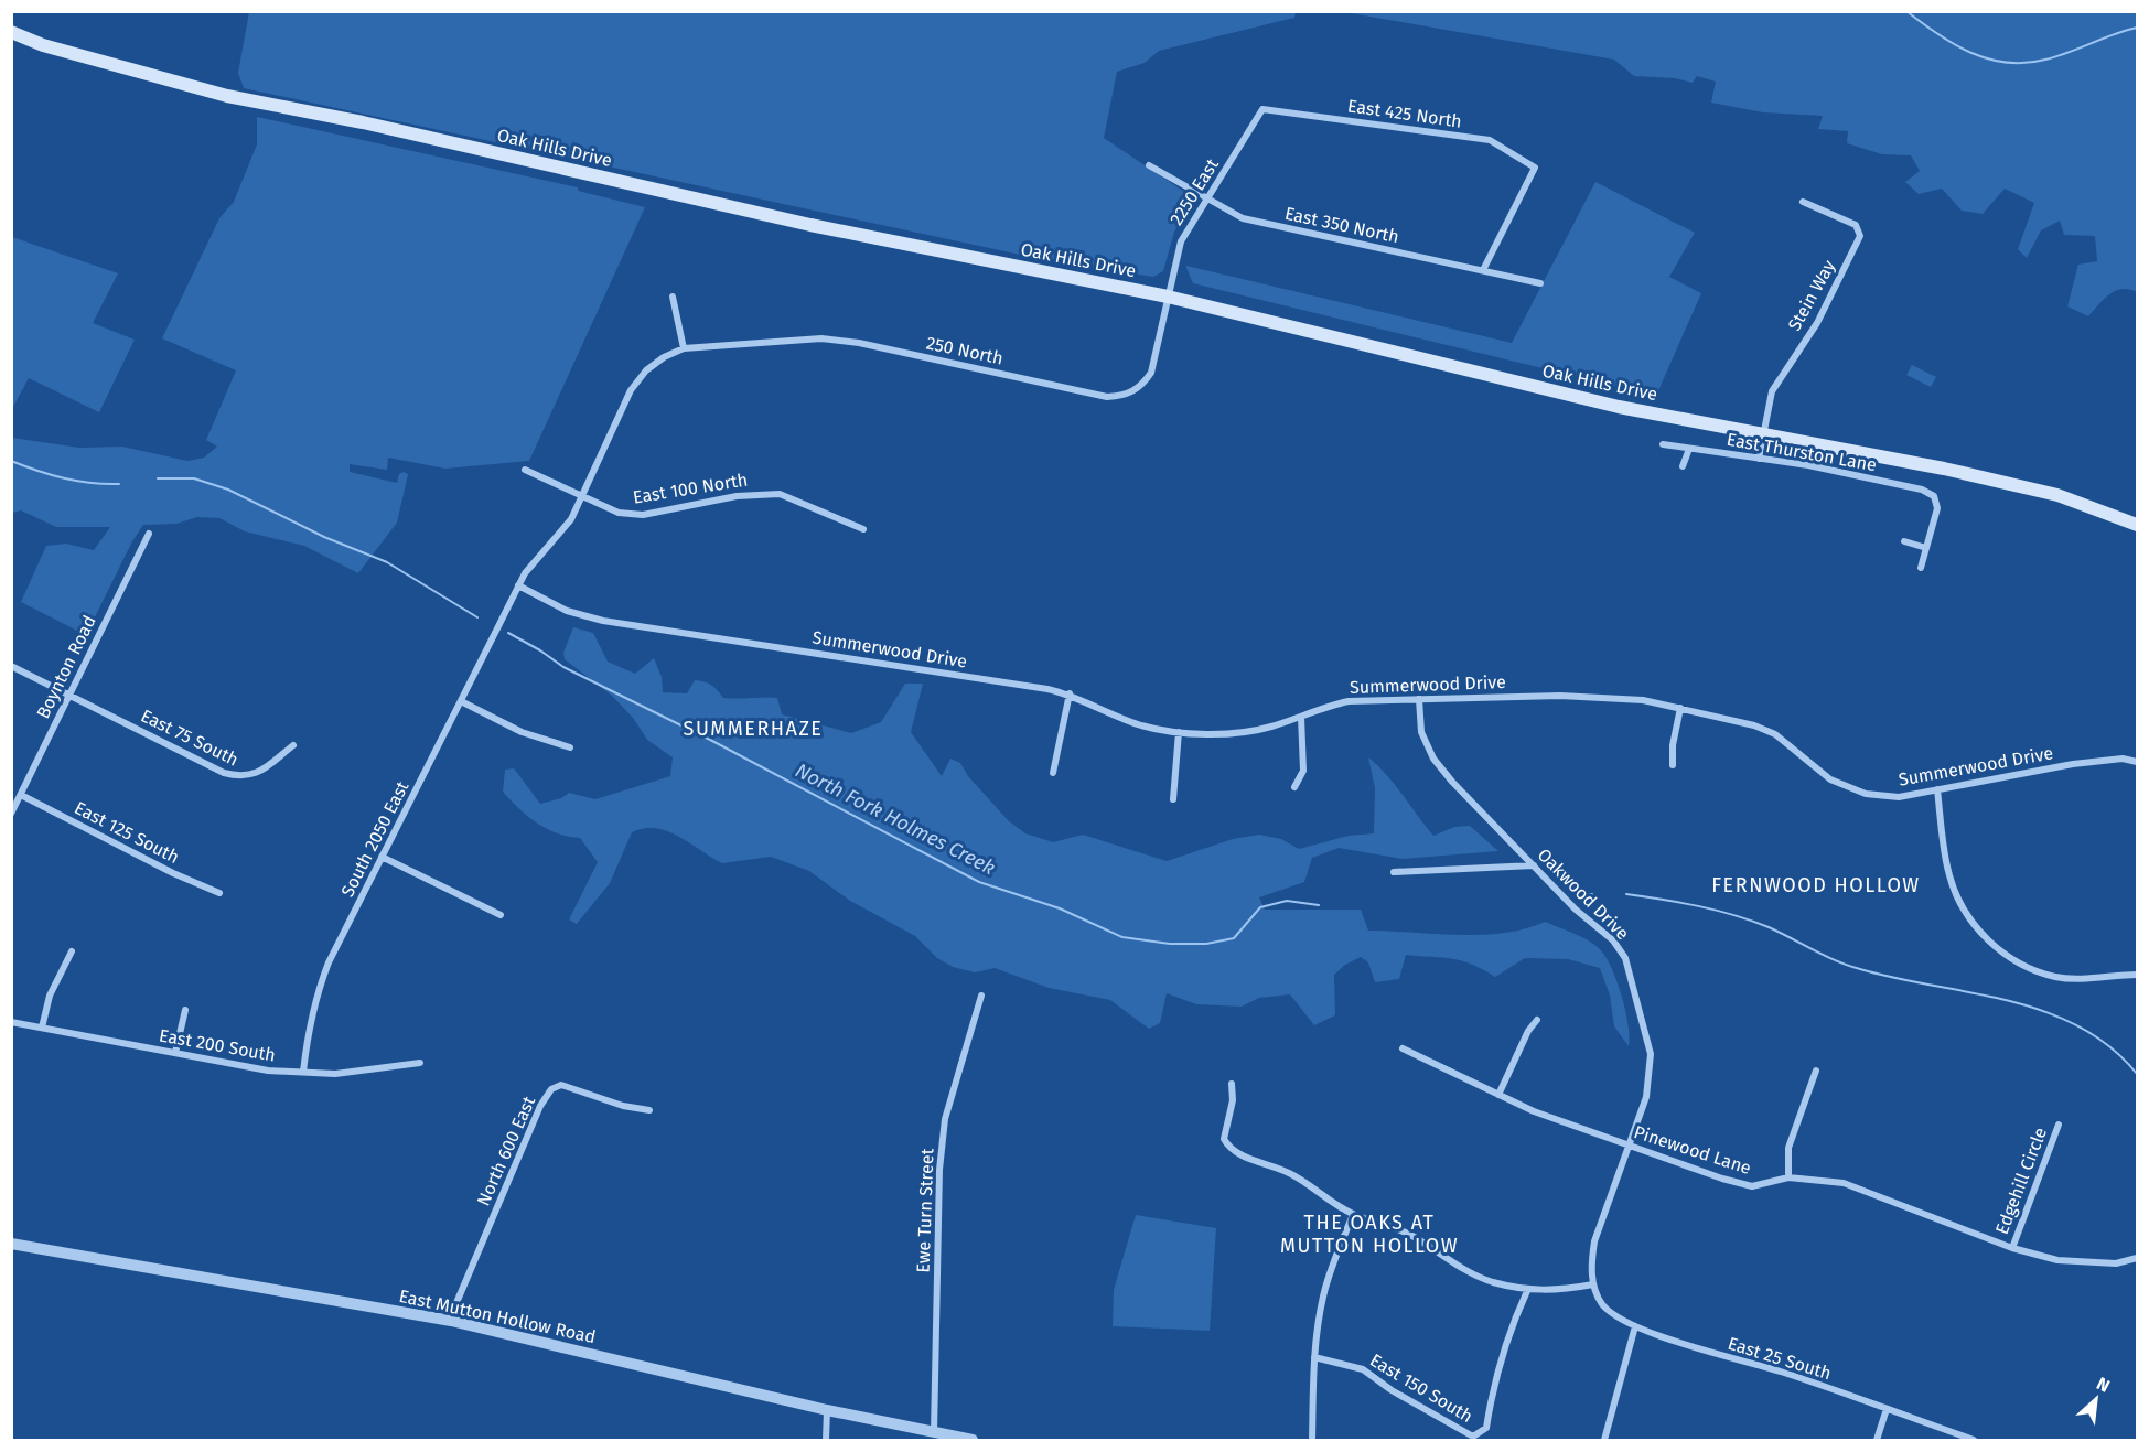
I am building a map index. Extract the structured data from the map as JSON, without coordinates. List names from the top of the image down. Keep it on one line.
{"streets":{"main road":["Oak Hills Drive"],"street":["East 425 North","2250 East","East 350 North","Stein Way","250 North","East Thurston Lane","East 100 North","Summerwood Drive","Boynton Road","East 75 South","East 125 South","South 2050 East","Oakwood Drive","East 200 South","Pinewood Lane","North 600 East","Edgehill Circle","Ewe Turn Street","East Mutton Hollow Road","East 25 South","East 150 South"]},"crossings":[["East 425 North","2250 East"],["East 425 North","East 350 North"],["Oak Hills Drive","2250 East"],["Oak Hills Drive","Stein Way"],["Oak Hills Drive","250 North"],["2250 East","East 350 North"],["2250 East","250 North"],["Stein Way","East Thurston Lane"],["250 North","South 2050 East"],["East 100 North","South 2050 East"],["Summerwood Drive","South 2050 East"],["Summerwood Drive","Oakwood Drive"],["Boynton Road","East 75 South"],["Boynton Road","East 125 South"],["South 2050 East","East 200 South"],["Oakwood Drive","Pinewood Lane"],["Oakwood Drive","East 25 South"],["Pinewood Lane","Edgehill Circle"],["North 600 East","East Mutton Hollow Road"],["Ewe Turn Street","East Mutton Hollow Road"]],"districts":["SUMMERHAZE","FERNWOOD HOLLOW","THE OAKS AT MUTTON HOLLOW"],"water":["North Fork Holmes Creek"],"north":"top right"}
